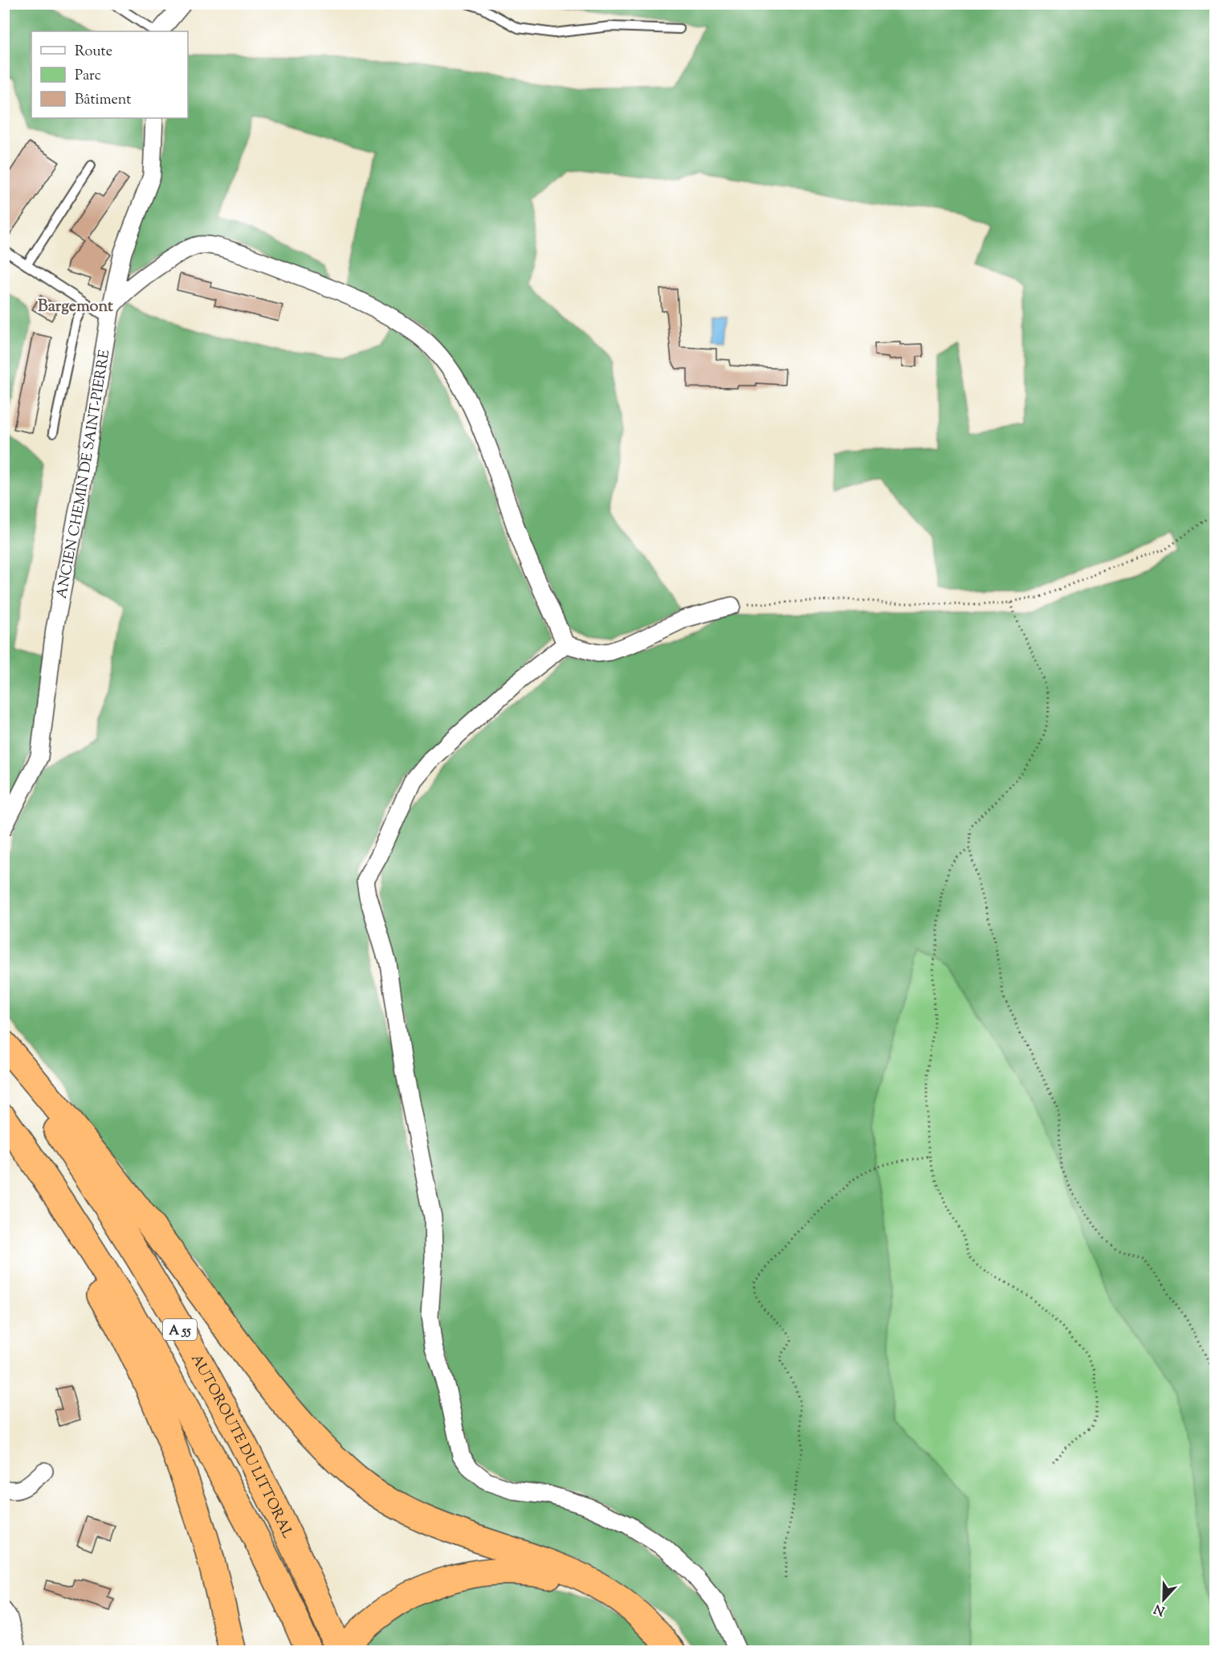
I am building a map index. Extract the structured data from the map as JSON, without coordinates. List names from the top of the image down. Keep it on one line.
{"streets":{"highway":["A 55","AUTOROUTE DU LITTORAL"],"street":["ANCIEN CHEMIN DE SAINT-PIERRE"]},"districts":["Bargemont"],"legend":["Route","Parc","Bâtiment"],"north":"bottom"}
